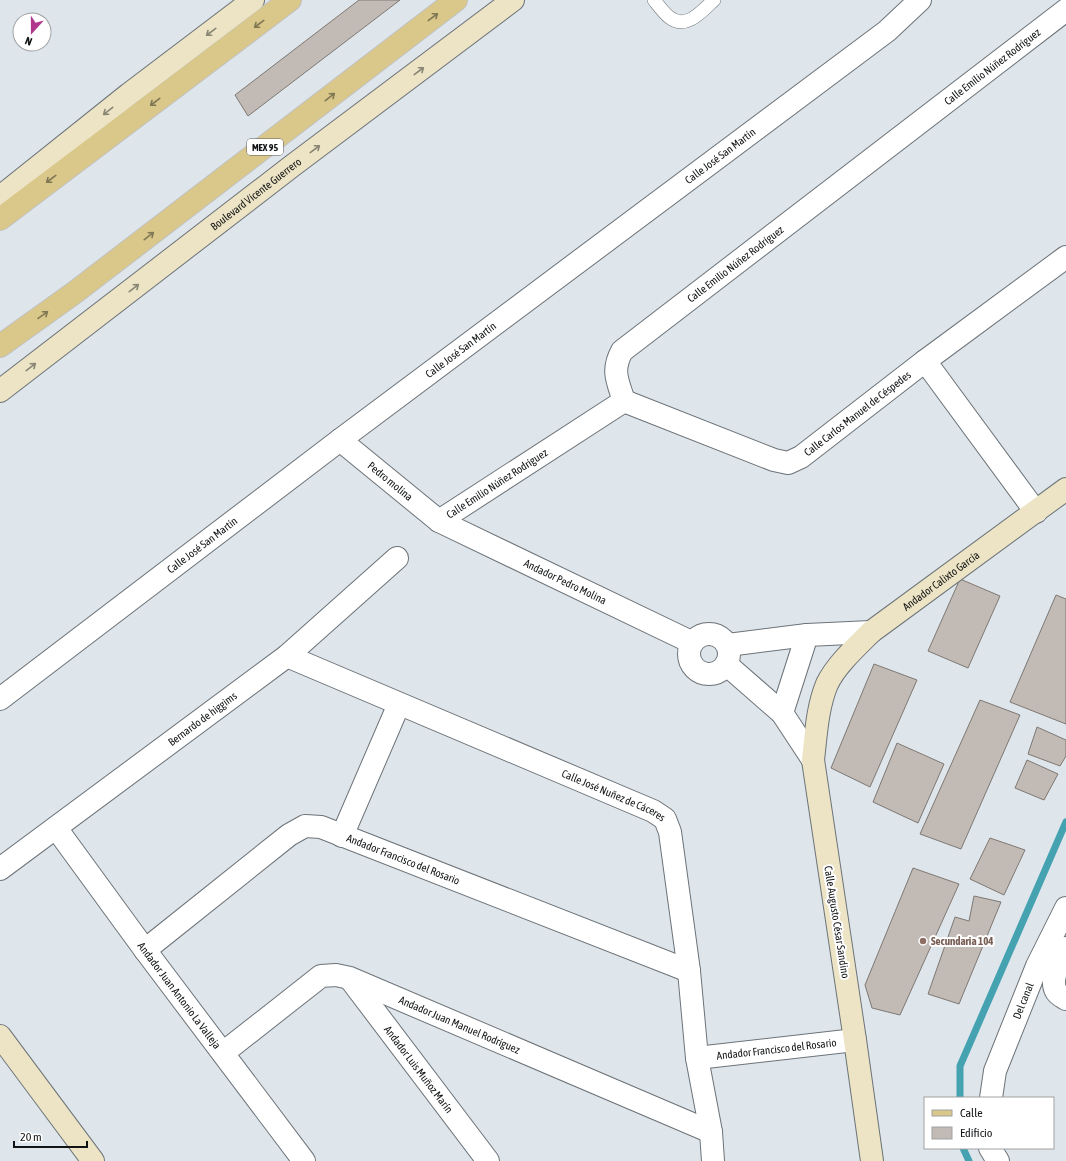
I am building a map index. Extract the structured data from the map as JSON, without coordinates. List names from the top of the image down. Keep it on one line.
{"streets":{"main road":["MEX 95","Boulevard Vicente Guerrero","Andador Calixto García","Calle Augusto César Sandino"],"street":["Calle Emilio Núñez Rodríguez","Calle José San Martín","Calle Carlos Manuel de Céspedes","Pedro molina","Andador Pedro Molina","Bernardo de higgims","Calle José Nuñez de Cáceres","Andador Francisco del Rosario","Andador Juan Antonio La Valleja","Del canal","Andador Juan Manuel Rodríguez","Andador Luis Muñoz Marín"]},"crossings":[["Calle Emilio Núñez Rodríguez","Calle Carlos Manuel de Céspedes"],["Calle Emilio Núñez Rodríguez","Pedro molina"],["Calle Emilio Núñez Rodríguez","Andador Pedro Molina"],["Calle José San Martín","Pedro molina"],["Pedro molina","Andador Pedro Molina"],["Andador Calixto García","Calle Augusto César Sandino"],["Bernardo de higgims","Calle José Nuñez de Cáceres"],["Bernardo de higgims","Andador Juan Antonio La Valleja"],["Calle José Nuñez de Cáceres","Andador Francisco del Rosario"],["Calle José Nuñez de Cáceres","Andador Juan Manuel Rodríguez"],["Andador Francisco del Rosario","Calle Augusto César Sandino"],["Andador Francisco del Rosario","Andador Juan Antonio La Valleja"],["Andador Juan Antonio La Valleja","Andador Juan Manuel Rodríguez"],["Andador Juan Manuel Rodríguez","Andador Luis Muñoz Marín"]],"places":["Secundaria 104"],"legend":["Calle","Edificio"],"scale_bar":"20 m","north":"bottom"}
